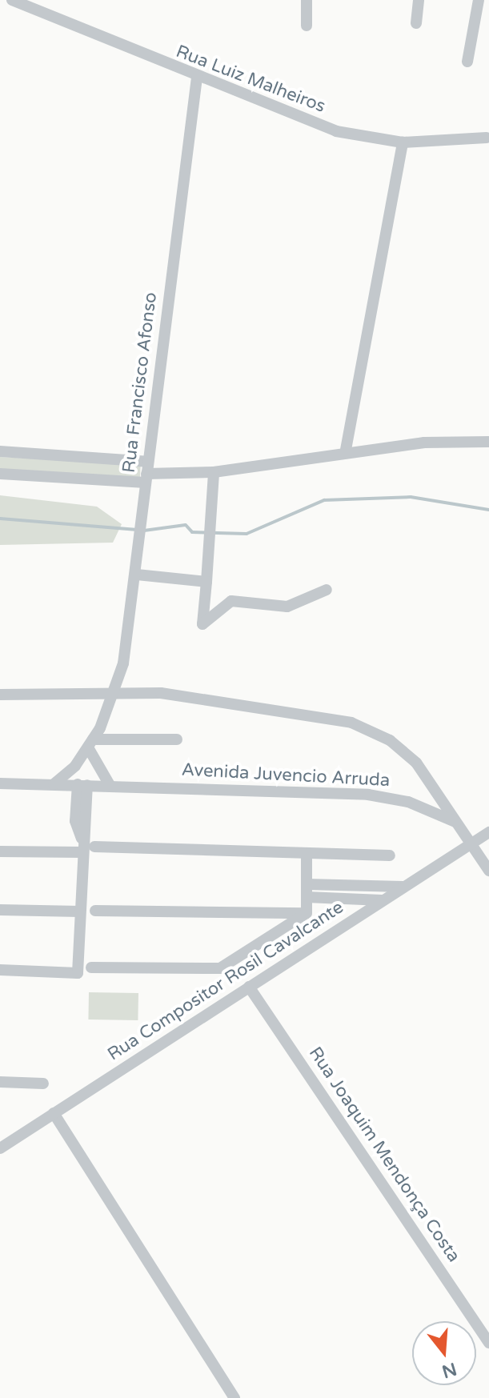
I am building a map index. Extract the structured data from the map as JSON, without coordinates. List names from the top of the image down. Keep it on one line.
{"streets":{"street":["Rua Luiz Malheiros","Rua Francisco Afonso","Avenida Juvencio Arruda","Rua Compositor Rosil Cavalcante","Rua Joaquim Mendonça Costa"]},"crossings":[["Rua Luiz Malheiros","Rua Francisco Afonso"],["Rua Francisco Afonso","Avenida Juvencio Arruda"],["Rua Compositor Rosil Cavalcante","Rua Joaquim Mendonça Costa"]],"north":"bottom"}
